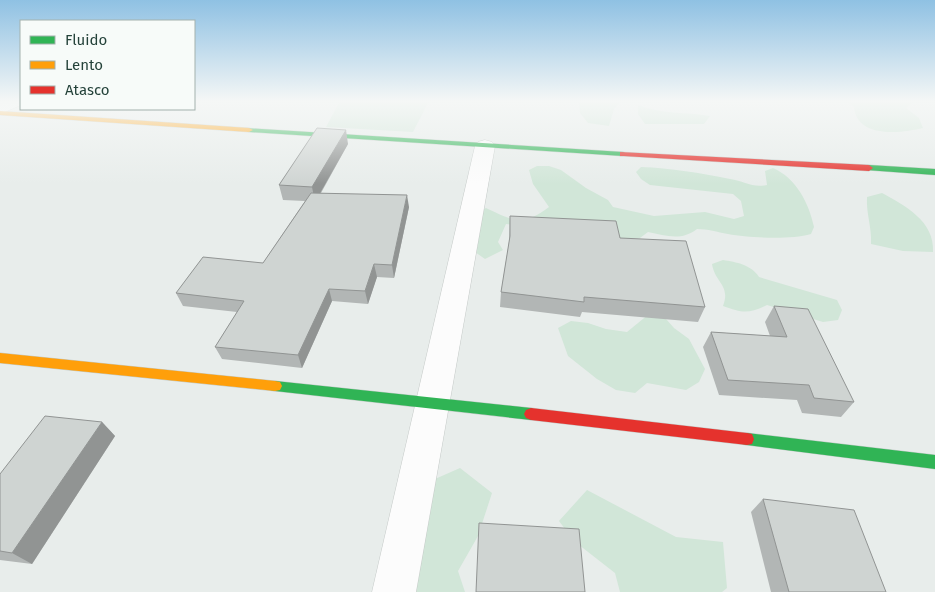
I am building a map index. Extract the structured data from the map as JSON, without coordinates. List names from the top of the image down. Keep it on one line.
{"legend":["Fluido","Lento","Atasco"]}
